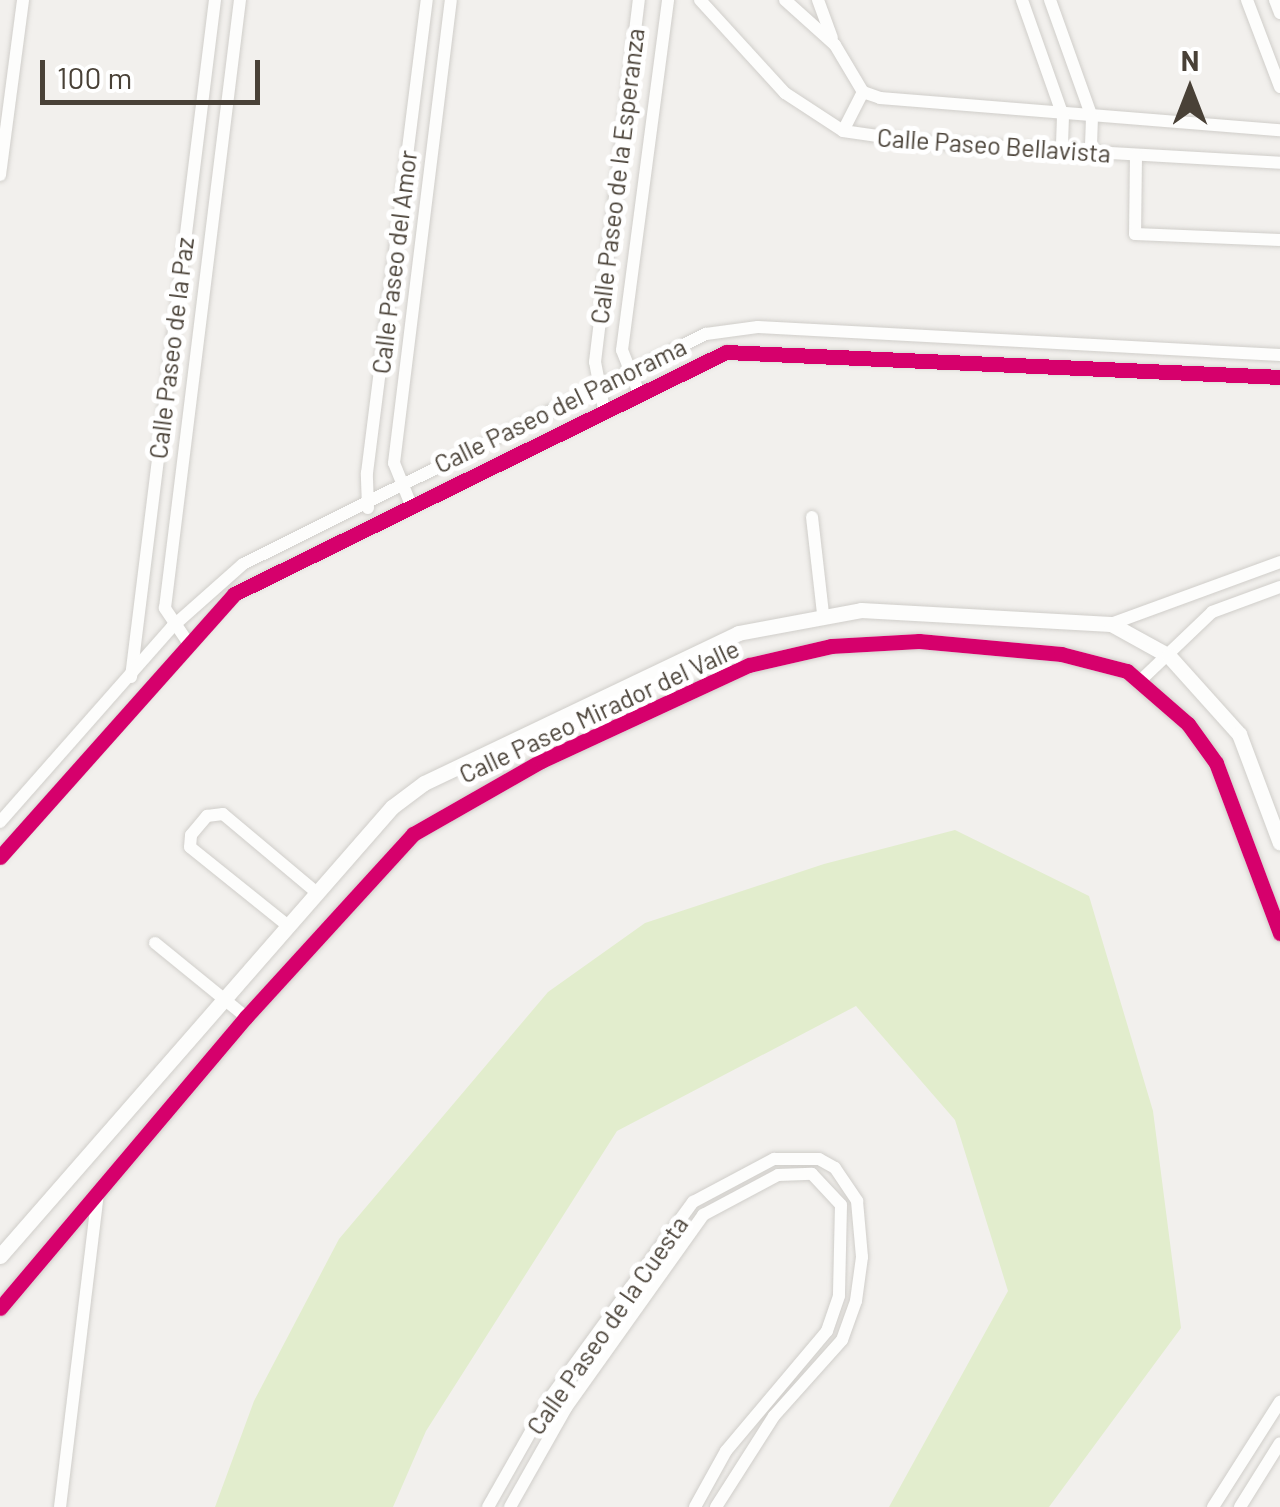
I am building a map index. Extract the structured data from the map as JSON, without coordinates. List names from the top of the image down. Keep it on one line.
{"streets":{"street":["Calle Paseo Bellavista","Calle Paseo de la Esperanza","Calle Paseo del Amor","Calle Paseo de la Paz","Calle Paseo del Panorama","Calle Paseo Mirador del Valle","Calle Paseo de la Cuesta"]},"crossings":[["Calle Paseo de la Esperanza","Calle Paseo del Panorama"],["Calle Paseo del Amor","Calle Paseo del Panorama"],["Calle Paseo de la Paz","Calle Paseo del Panorama"]],"scale_bar":"100 m","north":"top"}
